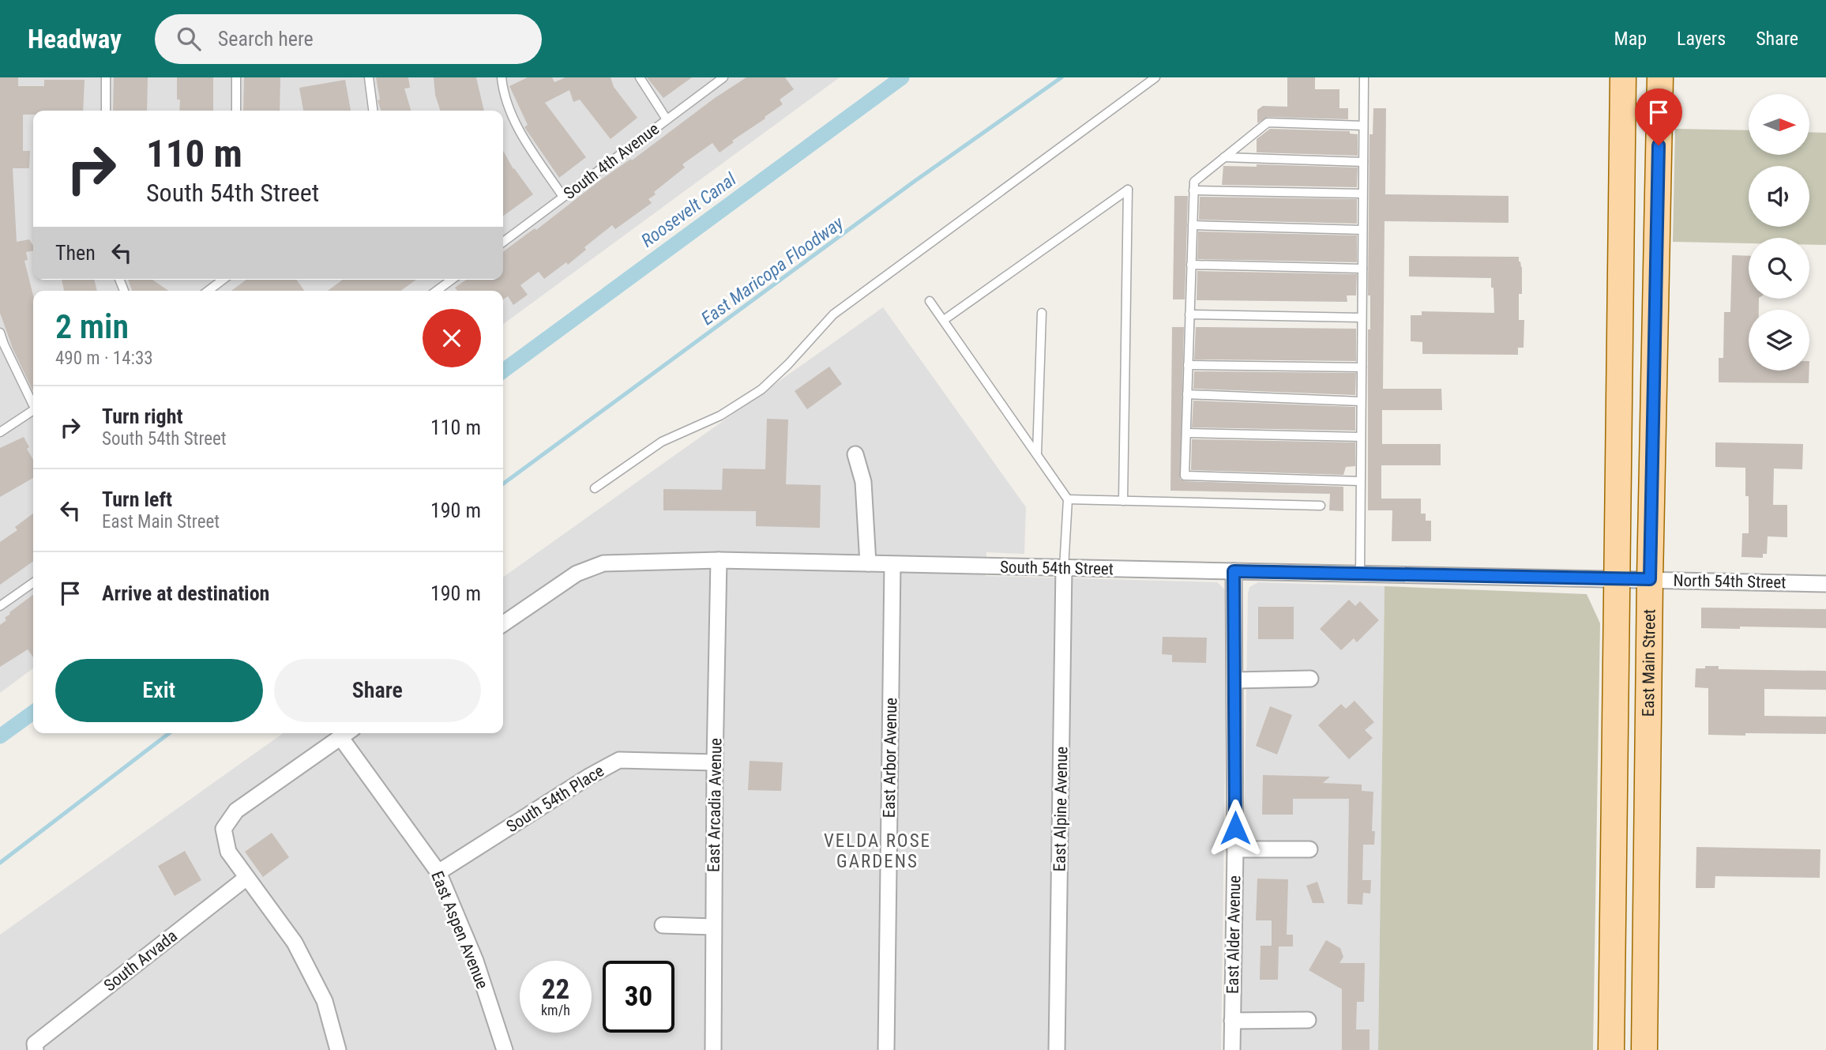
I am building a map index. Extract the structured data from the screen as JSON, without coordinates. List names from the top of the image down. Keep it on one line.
{"streets":{"main road":["East Main Street"],"street":["South 54th Street","North 54th Street","East Arbor Avenue","South 54th Place","East Arcadia Avenue","East Alpine Avenue","East Aspen Avenue","East Alder Avenue","South Arvada"],"lane":["South 4th Avenue"]},"crossings":[["South 54th Street","North 54th Street"],["South 54th Street","East Main Street"],["South 54th Street","East Arbor Avenue"],["South 54th Street","East Arcadia Avenue"],["South 54th Street","East Alpine Avenue"],["South 54th Street","East Alder Avenue"],["North 54th Street","East Main Street"],["South 54th Place","East Arcadia Avenue"],["South 54th Place","East Aspen Avenue"]],"districts":["VELDA ROSE GARDENS"],"water":["Roosevelt Canal","East Maricopa Floodway"],"north":"right","page":{"header":"Headway","search":"Search here","nav":["Map","Layers","Share"],"turn":["110 m","South 54th Street"],"then":"Then","heading":["2 min","490 m · 14:33"],"list":[{"name":"Turn right","note":"South 54th Street","value":"110 m"},{"name":"Turn left","note":"East Main Street","value":"190 m"},{"name":"Arrive at destination","value":"190 m"}],"buttons":["Exit","Share"],"speed":"22 km/h","limit":"30"}}
